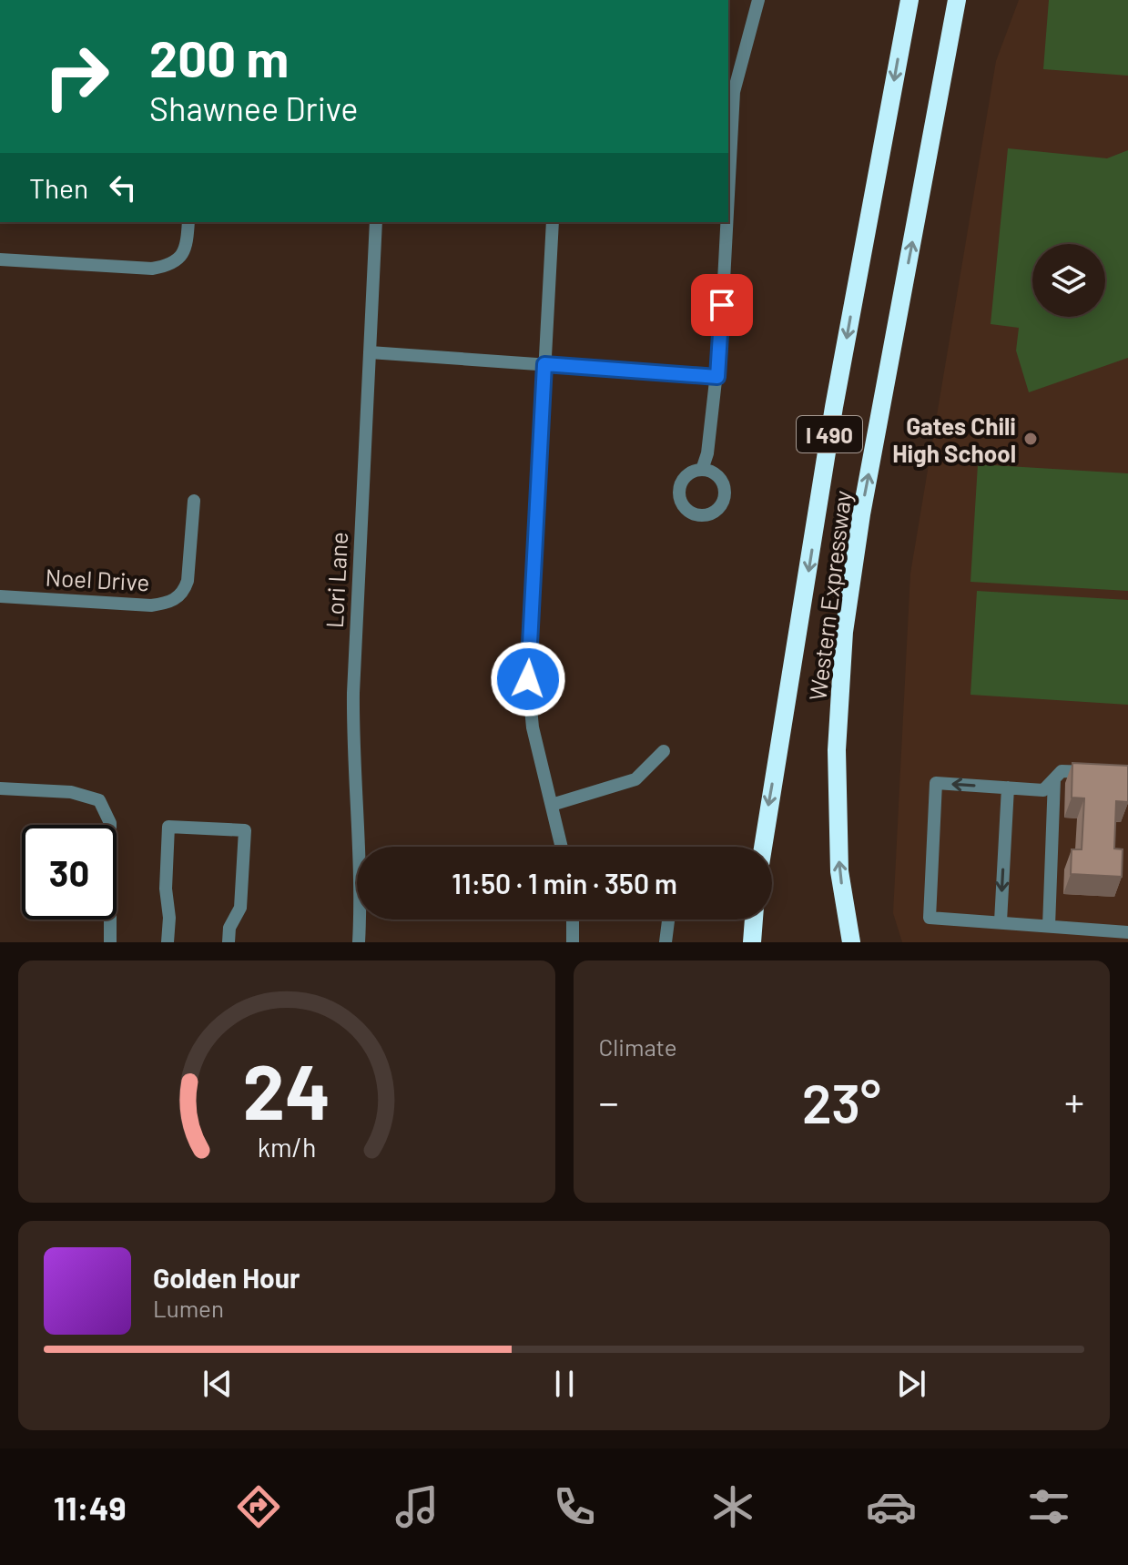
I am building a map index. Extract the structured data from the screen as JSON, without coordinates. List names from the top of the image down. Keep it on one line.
{"streets":{"highway":["I 490","Western Expressway"],"street":["Noel Drive","Lori Lane"]},"places":["Gates Chili High School"],"page":{"turn":["200 m","Shawnee Drive"],"then":"Then","limit":"30","trip":"11:50 · 1 min · 350 m","tile":"Climate","heat":["−","23°","+"],"song":["Golden Hour","Lumen"],"tabs":"11:49","gauge":["24","km/h"]}}
